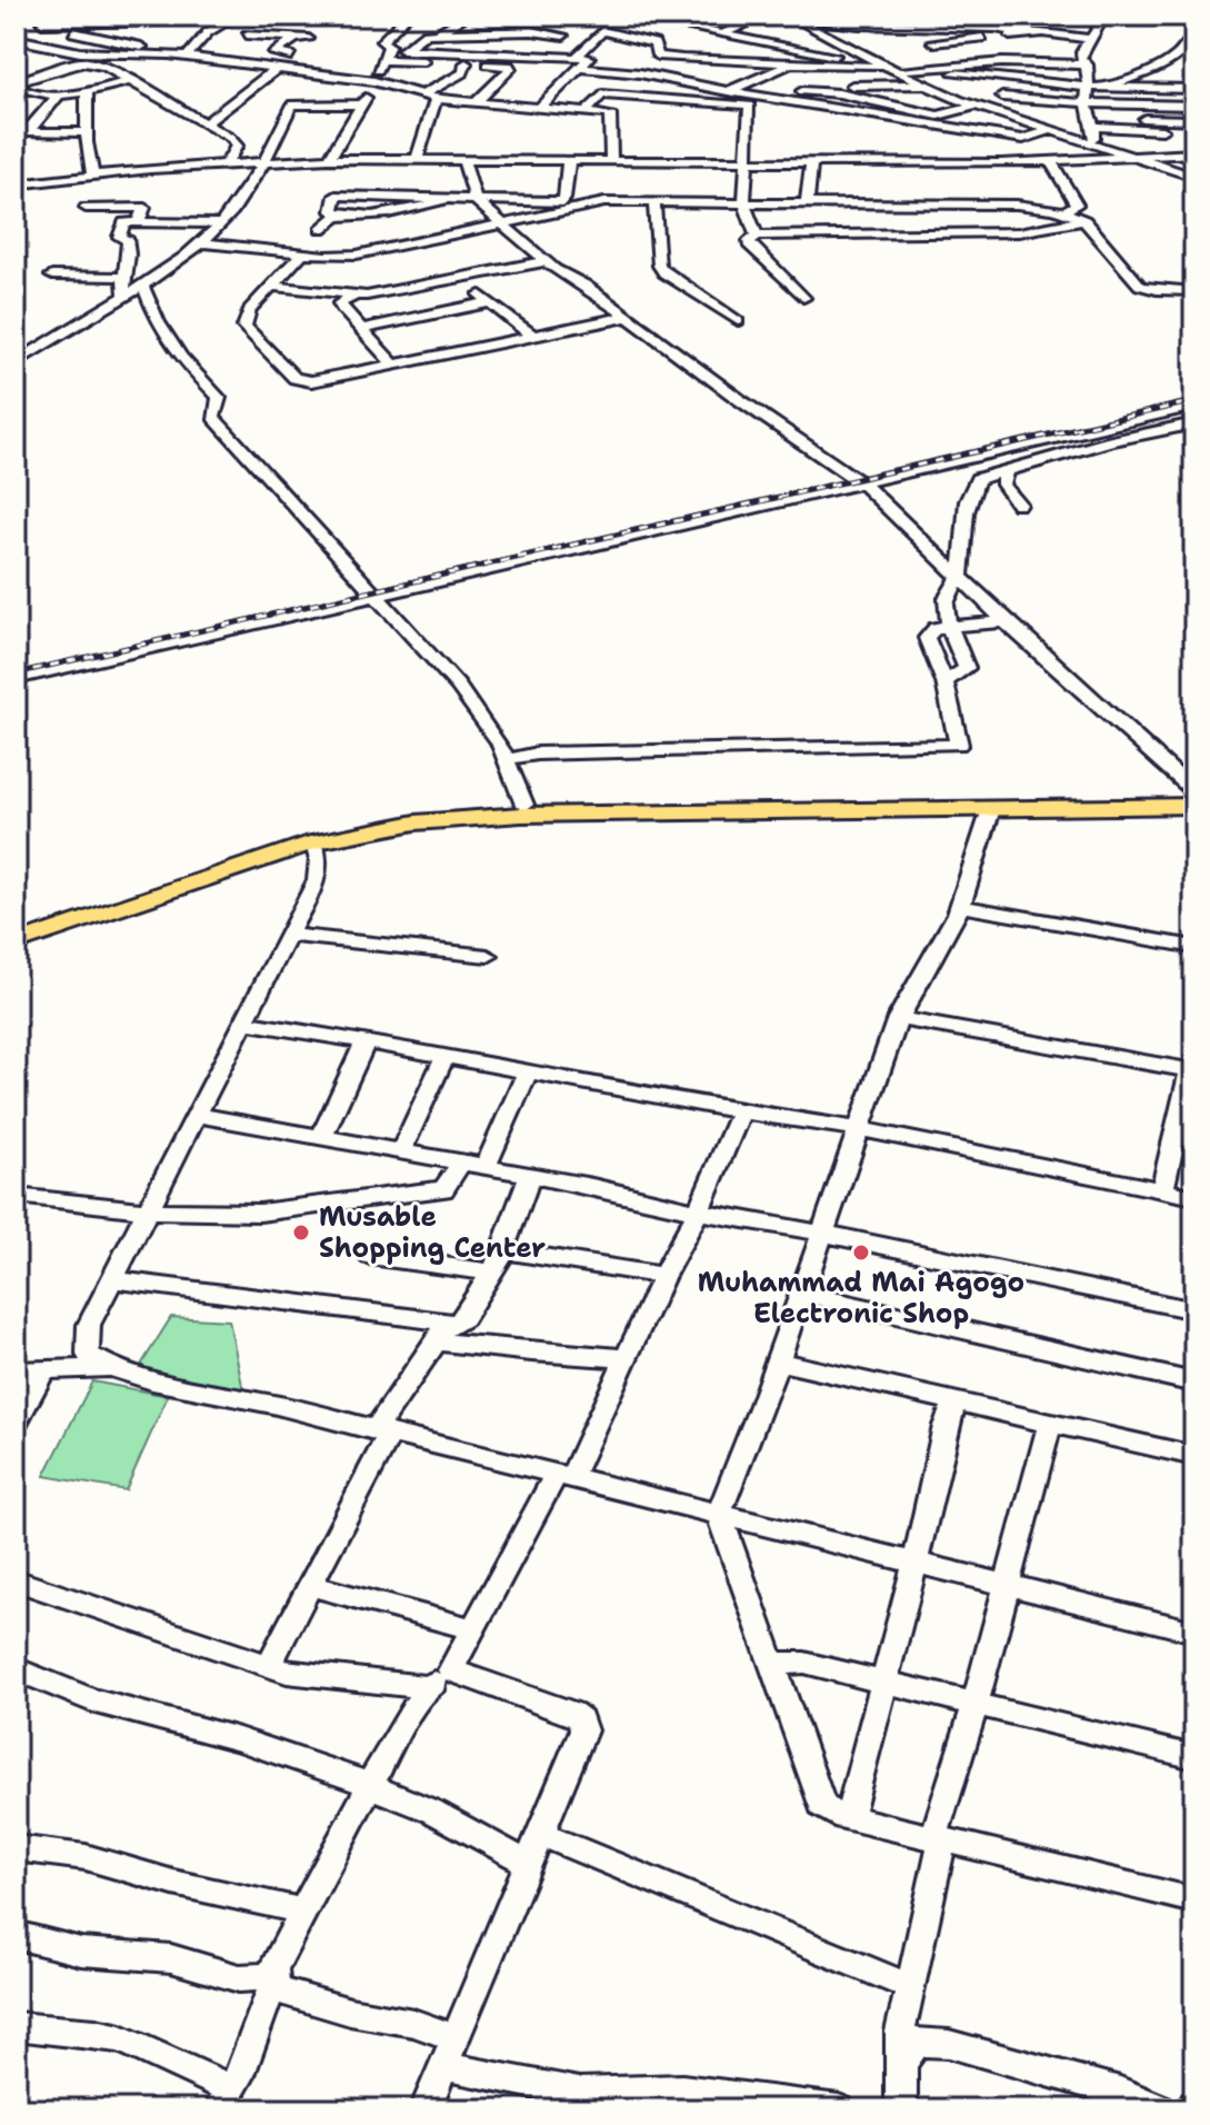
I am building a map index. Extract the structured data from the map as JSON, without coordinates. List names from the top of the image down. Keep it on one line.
{"places":["Musable Shopping Center","Muhammad Mai Agogo Electronic Shop"]}
